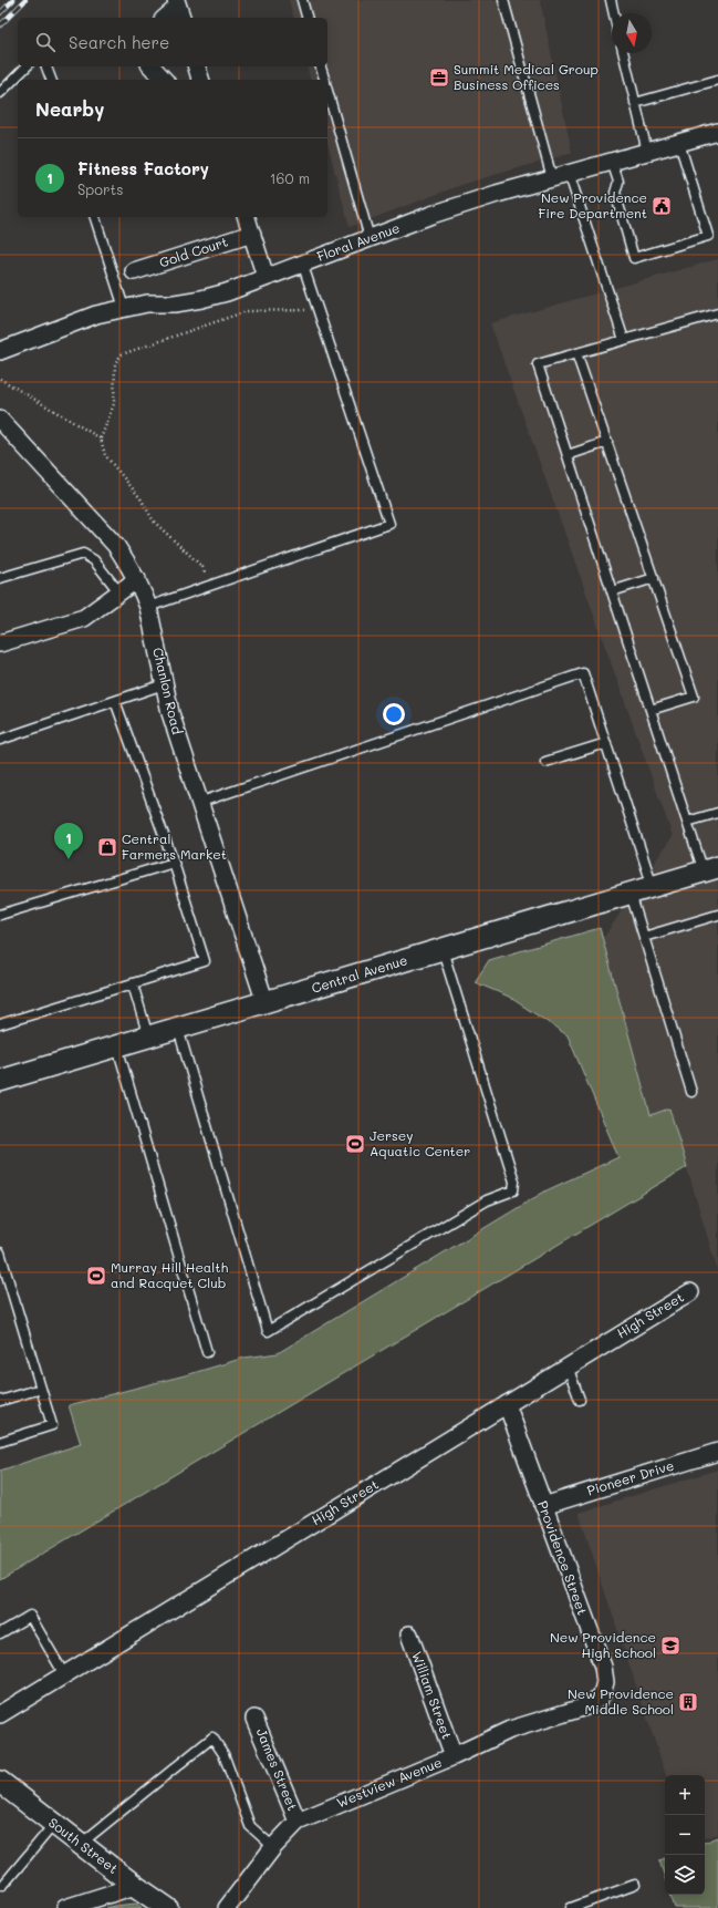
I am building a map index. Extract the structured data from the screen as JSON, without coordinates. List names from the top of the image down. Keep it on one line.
{"streets":{"street":["Floral Avenue","Gold Court","Chanlon Road","Central Avenue","High Street","Pioneer Drive","Providence Street","William Street","James Street","Westview Avenue","South Street"]},"crossings":[["Chanlon Road","Central Avenue"],["High Street","Providence Street"],["Pioneer Drive","Providence Street"],["Providence Street","Westview Avenue"],["William Street","Westview Avenue"],["James Street","Westview Avenue"]],"places":{"office":["Summit Medical Group Business Offices"],"public building":["New Providence Fire Department"],"shop":["Central Farmers Market"],"sports":["Jersey Aquatic Center","Murray Hill Health and Racquet Club"],"school or university":["New Providence High School"],"building":["New Providence Middle School"]},"north":"bottom","page":{"search":"Search here","heading":"Nearby","list":[{"mark":"1","name":"Fitness Factory","note":"Sports","value":"160 m"}],"pins":"1","map_buttons":["+","−"]}}
